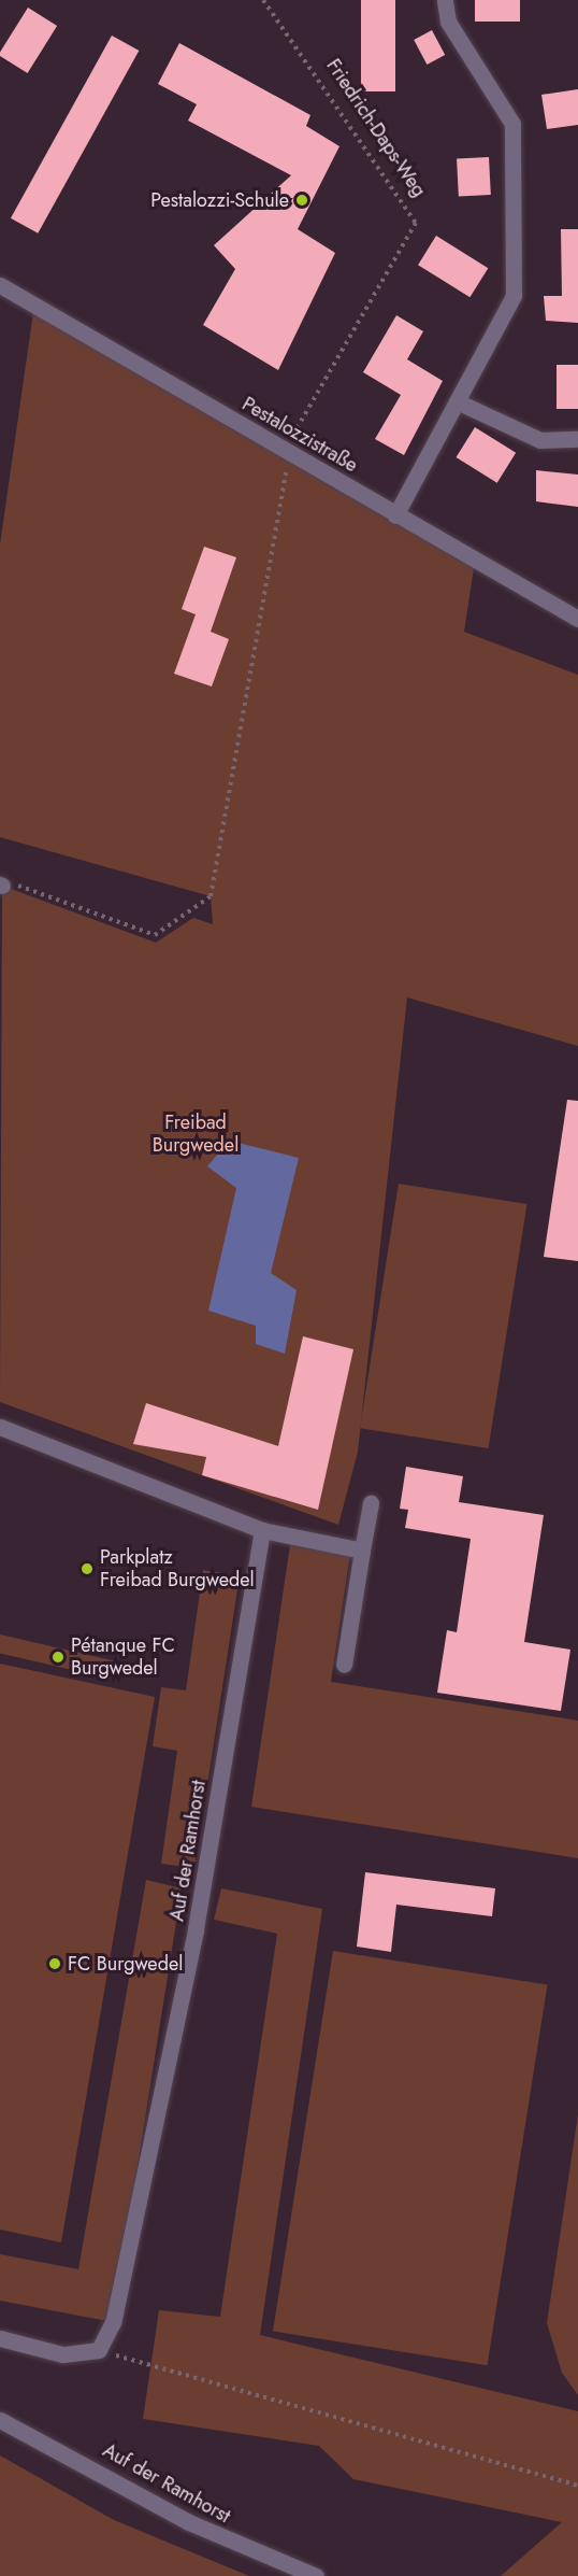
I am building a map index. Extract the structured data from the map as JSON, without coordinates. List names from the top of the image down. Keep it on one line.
{"streets":{"street":["Pestalozzistraße","Auf der Ramhorst"],"path":["Friedrich-Daps-Weg"]},"crossings":[["Friedrich-Daps-Weg","Pestalozzistraße"]],"parks":["Freibad Burgwedel"],"places":["Pestalozzi-Schule","Parkplatz Freibad Burgwedel","Pétanque FC Burgwedel","FC Burgwedel"]}
